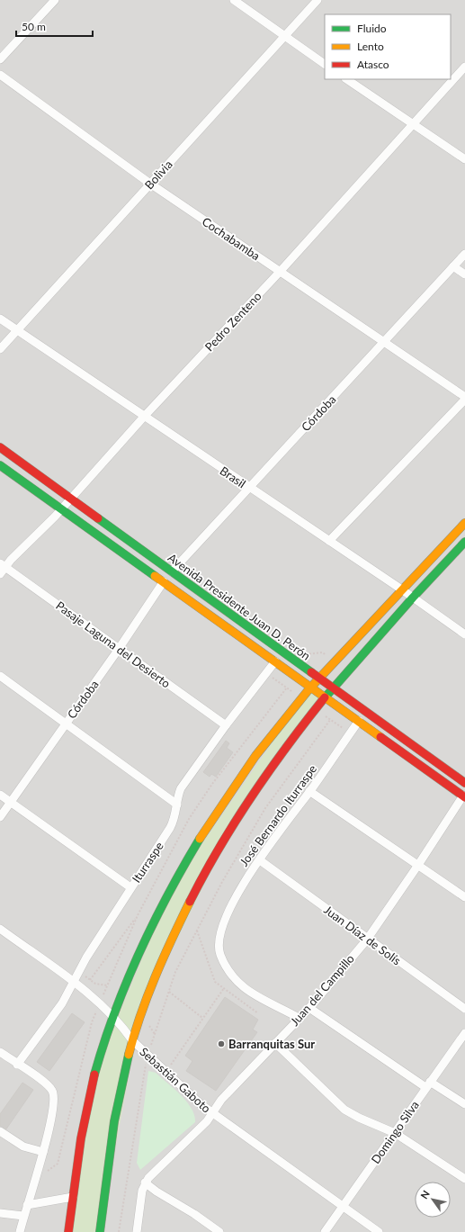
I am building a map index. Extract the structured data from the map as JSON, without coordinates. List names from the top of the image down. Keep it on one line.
{"streets":{"main road":["Avenida Presidente Juan D. Perón"],"street":["Bolivia","Cochabamba","Pedro Zenteno","Córdoba","Brasil","Pasaje Laguna del Desierto","José Bernardo Iturraspe","Iturraspe","Juan Díaz de Solís","Juan del Campillo","Sebastián Gaboto","Domingo Silva"]},"crossings":[["Bolivia","Cochabamba"],["Bolivia","Brasil"],["Cochabamba","Pedro Zenteno"],["Cochabamba","Córdoba"],["Pedro Zenteno","Brasil"],["Pedro Zenteno","Avenida Presidente Juan D. Perón"],["Pedro Zenteno","Pasaje Laguna del Desierto"],["Córdoba","Brasil"],["Córdoba","Avenida Presidente Juan D. Perón"],["Córdoba","Pasaje Laguna del Desierto"],["Avenida Presidente Juan D. Perón","José Bernardo Iturraspe"],["Avenida Presidente Juan D. Perón","Iturraspe"],["Avenida Presidente Juan D. Perón","Juan del Campillo"],["Pasaje Laguna del Desierto","Iturraspe"],["José Bernardo Iturraspe","Juan Díaz de Solís"],["José Bernardo Iturraspe","Juan del Campillo"],["Iturraspe","Sebastián Gaboto"],["Juan Díaz de Solís","Juan del Campillo"],["Juan del Campillo","Sebastián Gaboto"],["Sebastián Gaboto","Domingo Silva"]],"places":["Barranquitas Sur"],"legend":["Fluido","Lento","Atasco"],"scale_bar":"50 m","north":"top left"}
